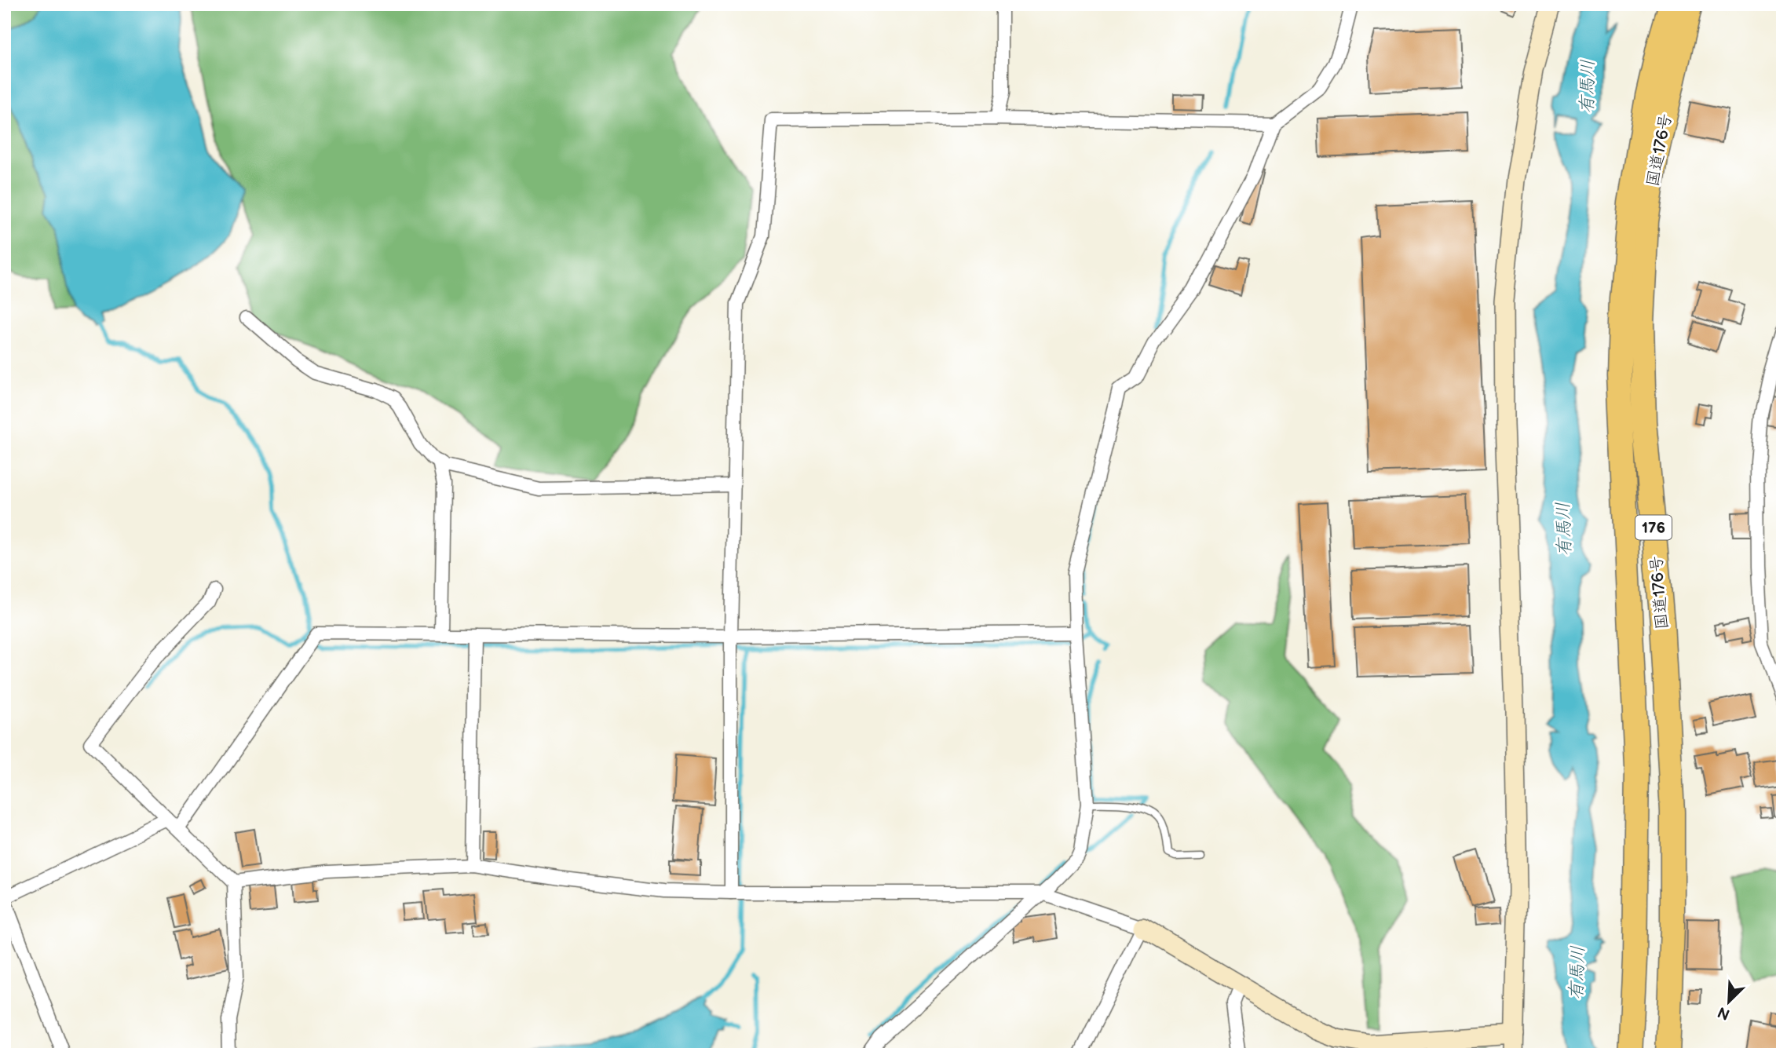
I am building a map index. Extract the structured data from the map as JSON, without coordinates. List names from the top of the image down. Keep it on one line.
{"streets":{"highway":["国道176号","176"]},"water":["有馬川"],"north":"bottom left"}
